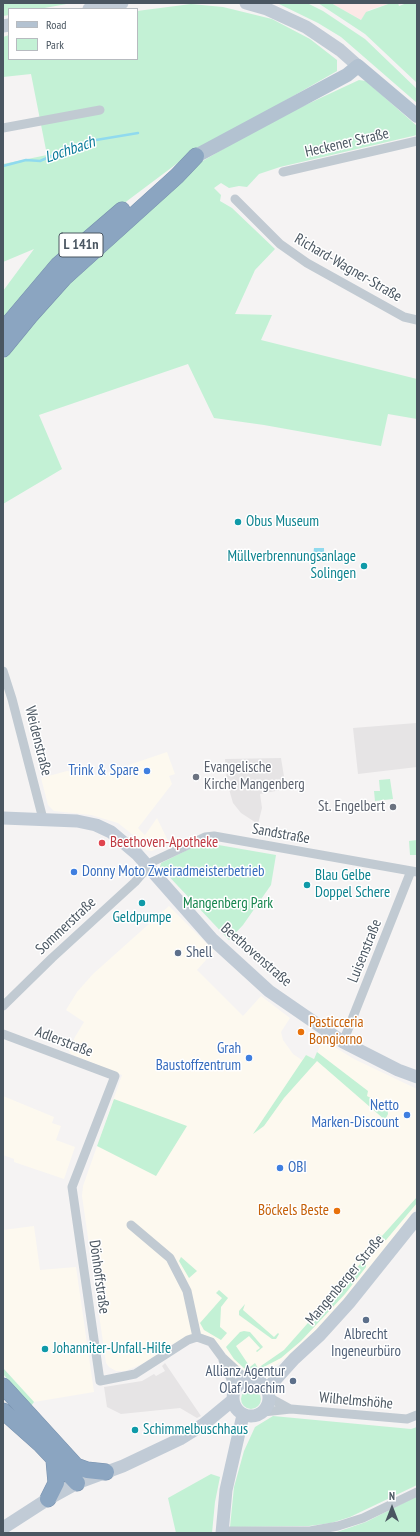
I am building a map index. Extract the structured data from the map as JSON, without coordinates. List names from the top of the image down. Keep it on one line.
{"streets":{"highway":["L 141n"],"main road":["Beethovenstraße","Mangenberger Straße"],"street":["Heckener Straße","Richard-Wagner-Straße","Weidenstraße","Sandstraße","Sommerstraße","Luisenstraße","Adlerstraße","Dönhoffstraße","Wilhelmshöhe"]},"crossings":[["Weidenstraße","Beethovenstraße"],["Sandstraße","Sommerstraße"],["Sandstraße","Luisenstraße"],["Sandstraße","Beethovenstraße"],["Sommerstraße","Beethovenstraße"],["Luisenstraße","Beethovenstraße"],["Adlerstraße","Dönhoffstraße"],["Mangenberger Straße","Wilhelmshöhe"]],"water":["Lochbach"],"parks":["Mangenberg Park"],"places":["Obus Museum","Müllverbrennungsanlage Solingen","Trink & Spare","Evangelische Kirche Mangenberg","St. Engelbert","Beethoven-Apotheke","Donny Moto Zweiradmeisterbetrieb","Blau Gelbe Doppel Schere","Geldpumpe","Shell","Pasticceria Bongiorno","Grah Baustoffzentrum","Netto Marken-Discount","OBI","Böckels Beste","Albrecht Ingeneurbüro","Johanniter-Unfall-Hilfe","Allianz Agentur Olaf Joachim","Schimmelbuschhaus"],"legend":["Road","Park"],"north":"top"}
